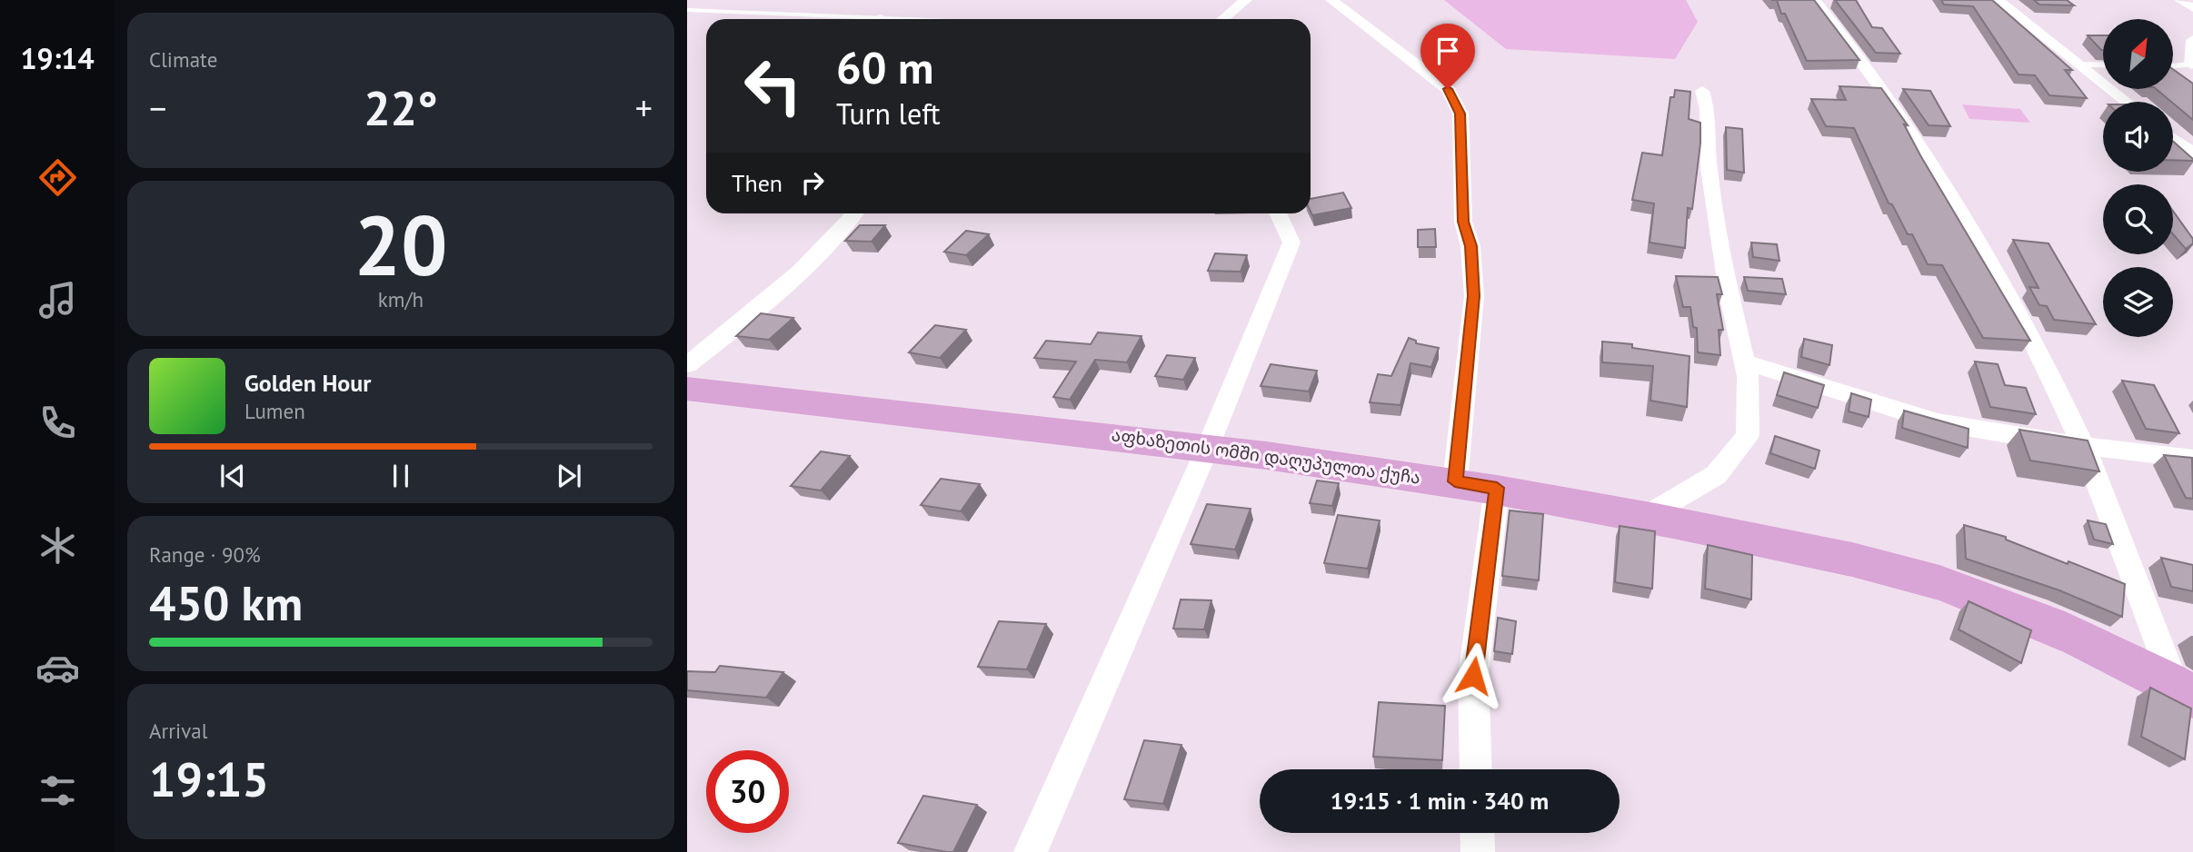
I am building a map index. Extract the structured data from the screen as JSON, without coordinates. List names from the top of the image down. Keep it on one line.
{"streets":{"main road":["აფხაზეთის ომში დაღუპულთა ქუჩა"]},"north":"top right","page":{"tabs":"19:14","tile":["Climate",["20","km/h"],["Range · 90%","450 km"],["Arrival","19:15"]],"turn":["60 m","Turn left"],"heat":["−","22°","+"],"then":"Then","song":["Golden Hour","Lumen"],"limit":"30","trip":"19:15 · 1 min · 340 m"}}
